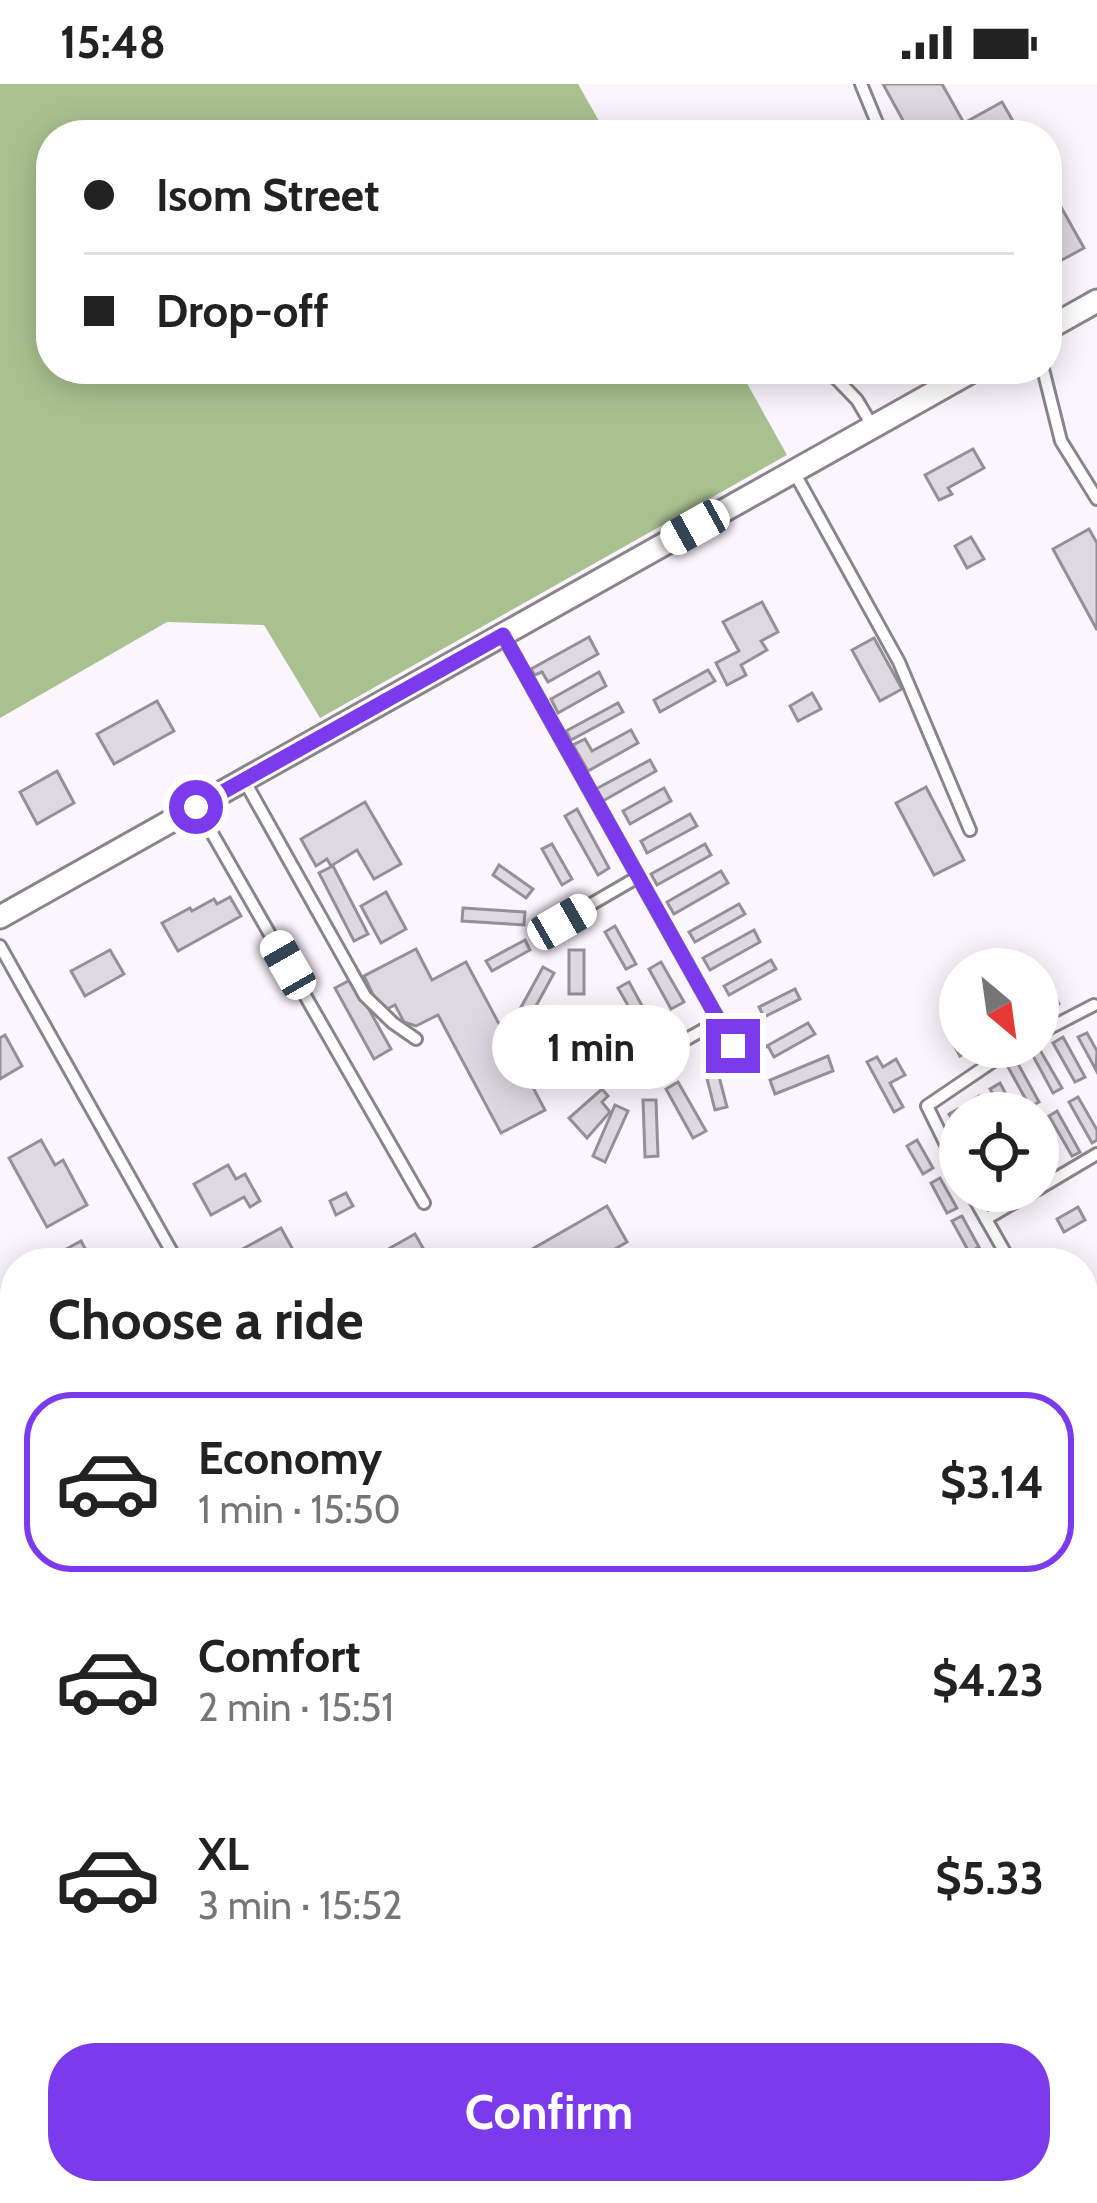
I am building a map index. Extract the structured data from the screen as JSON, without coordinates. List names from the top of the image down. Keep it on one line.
{"north":"bottom right","page":{"status":"15:48","banner":["Isom Street","Drop-off"],"bubble":"1 min","heading":"Choose a ride","list":[{"name":"Economy","note":"1 min · 15:50","value":"$3.14"},{"name":"Comfort","note":"2 min · 15:51","value":"$4.23"},{"name":"XL","note":"3 min · 15:52","value":"$5.33"}],"buttons":"Confirm"}}
